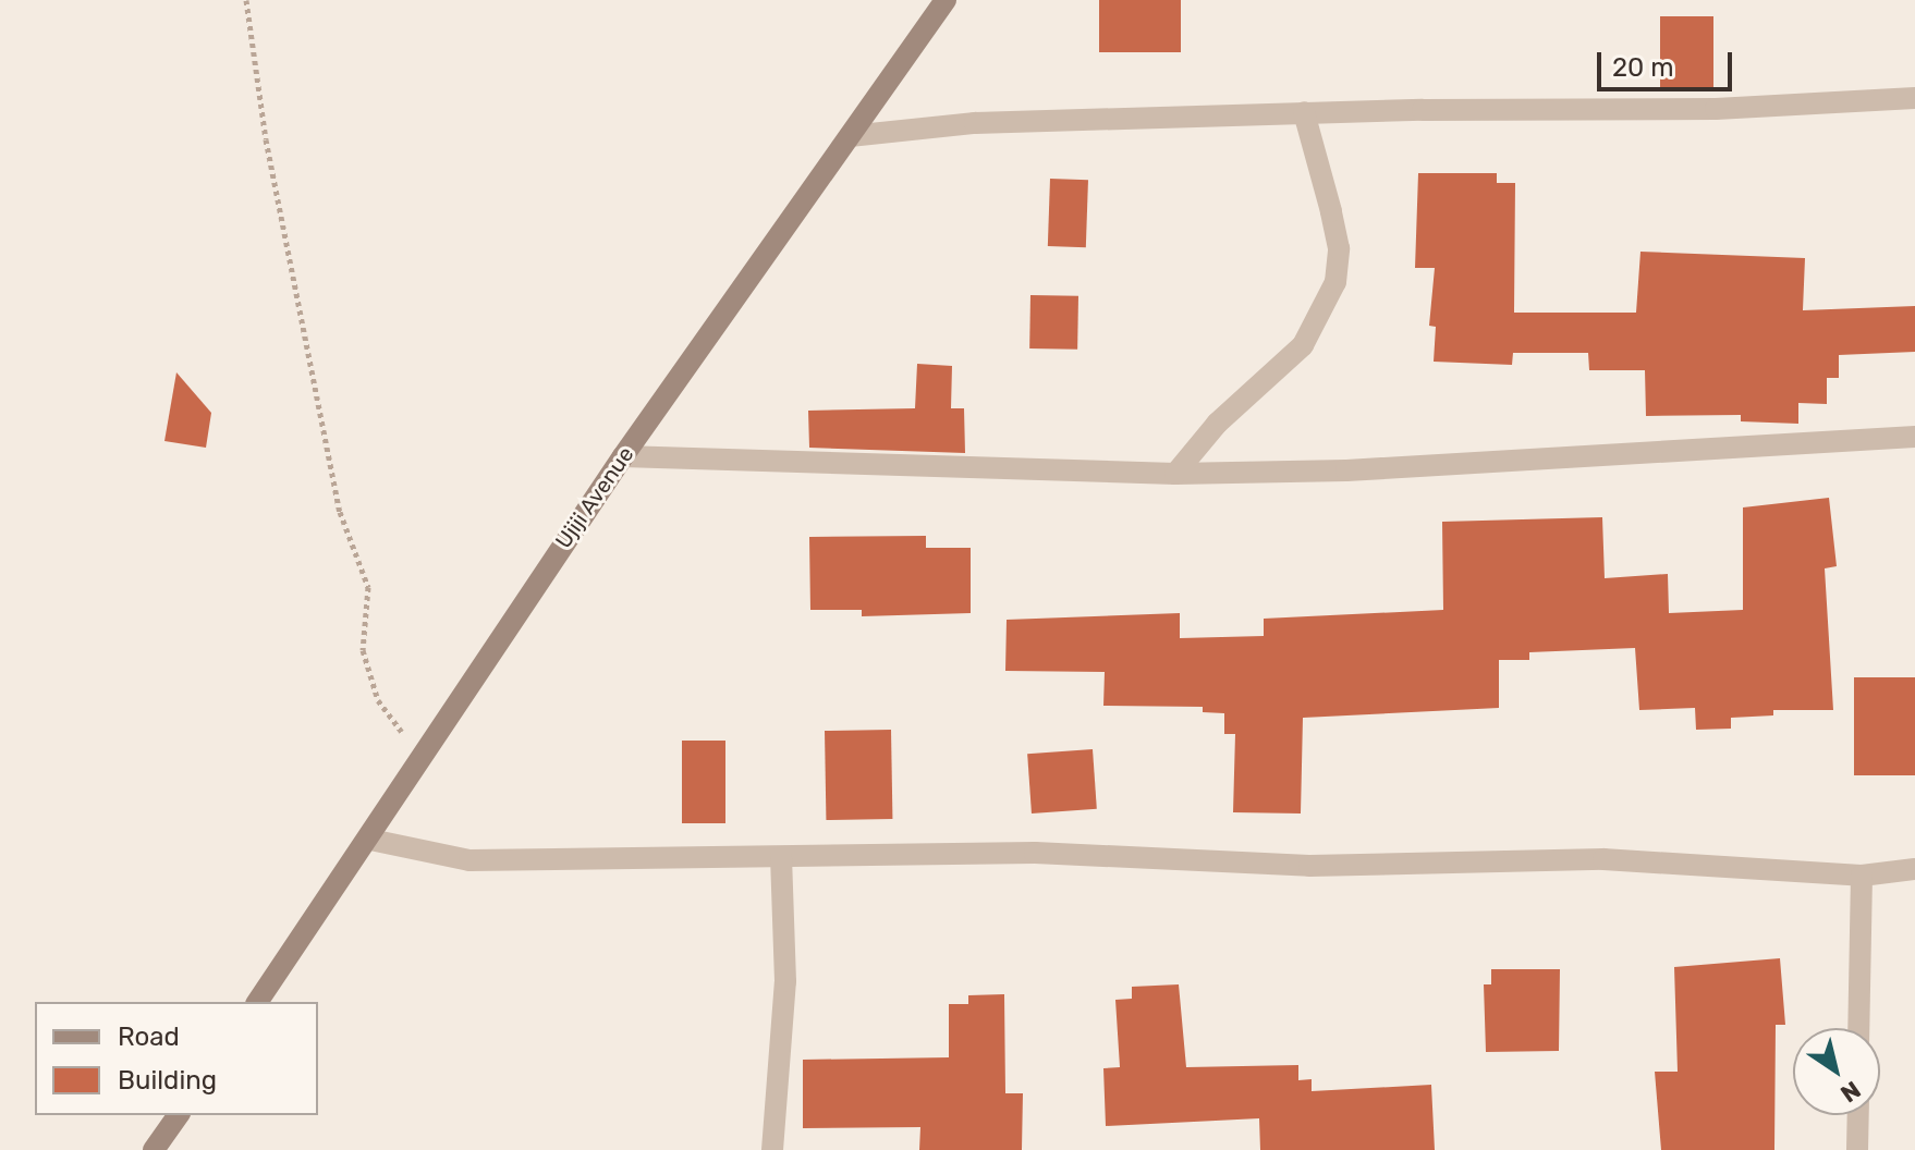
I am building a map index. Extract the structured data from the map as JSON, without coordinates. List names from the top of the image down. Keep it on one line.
{"streets":{"main road":["Ujiji Avenue"]},"legend":["Road","Building"],"scale_bar":"20 m","north":"bottom right"}
